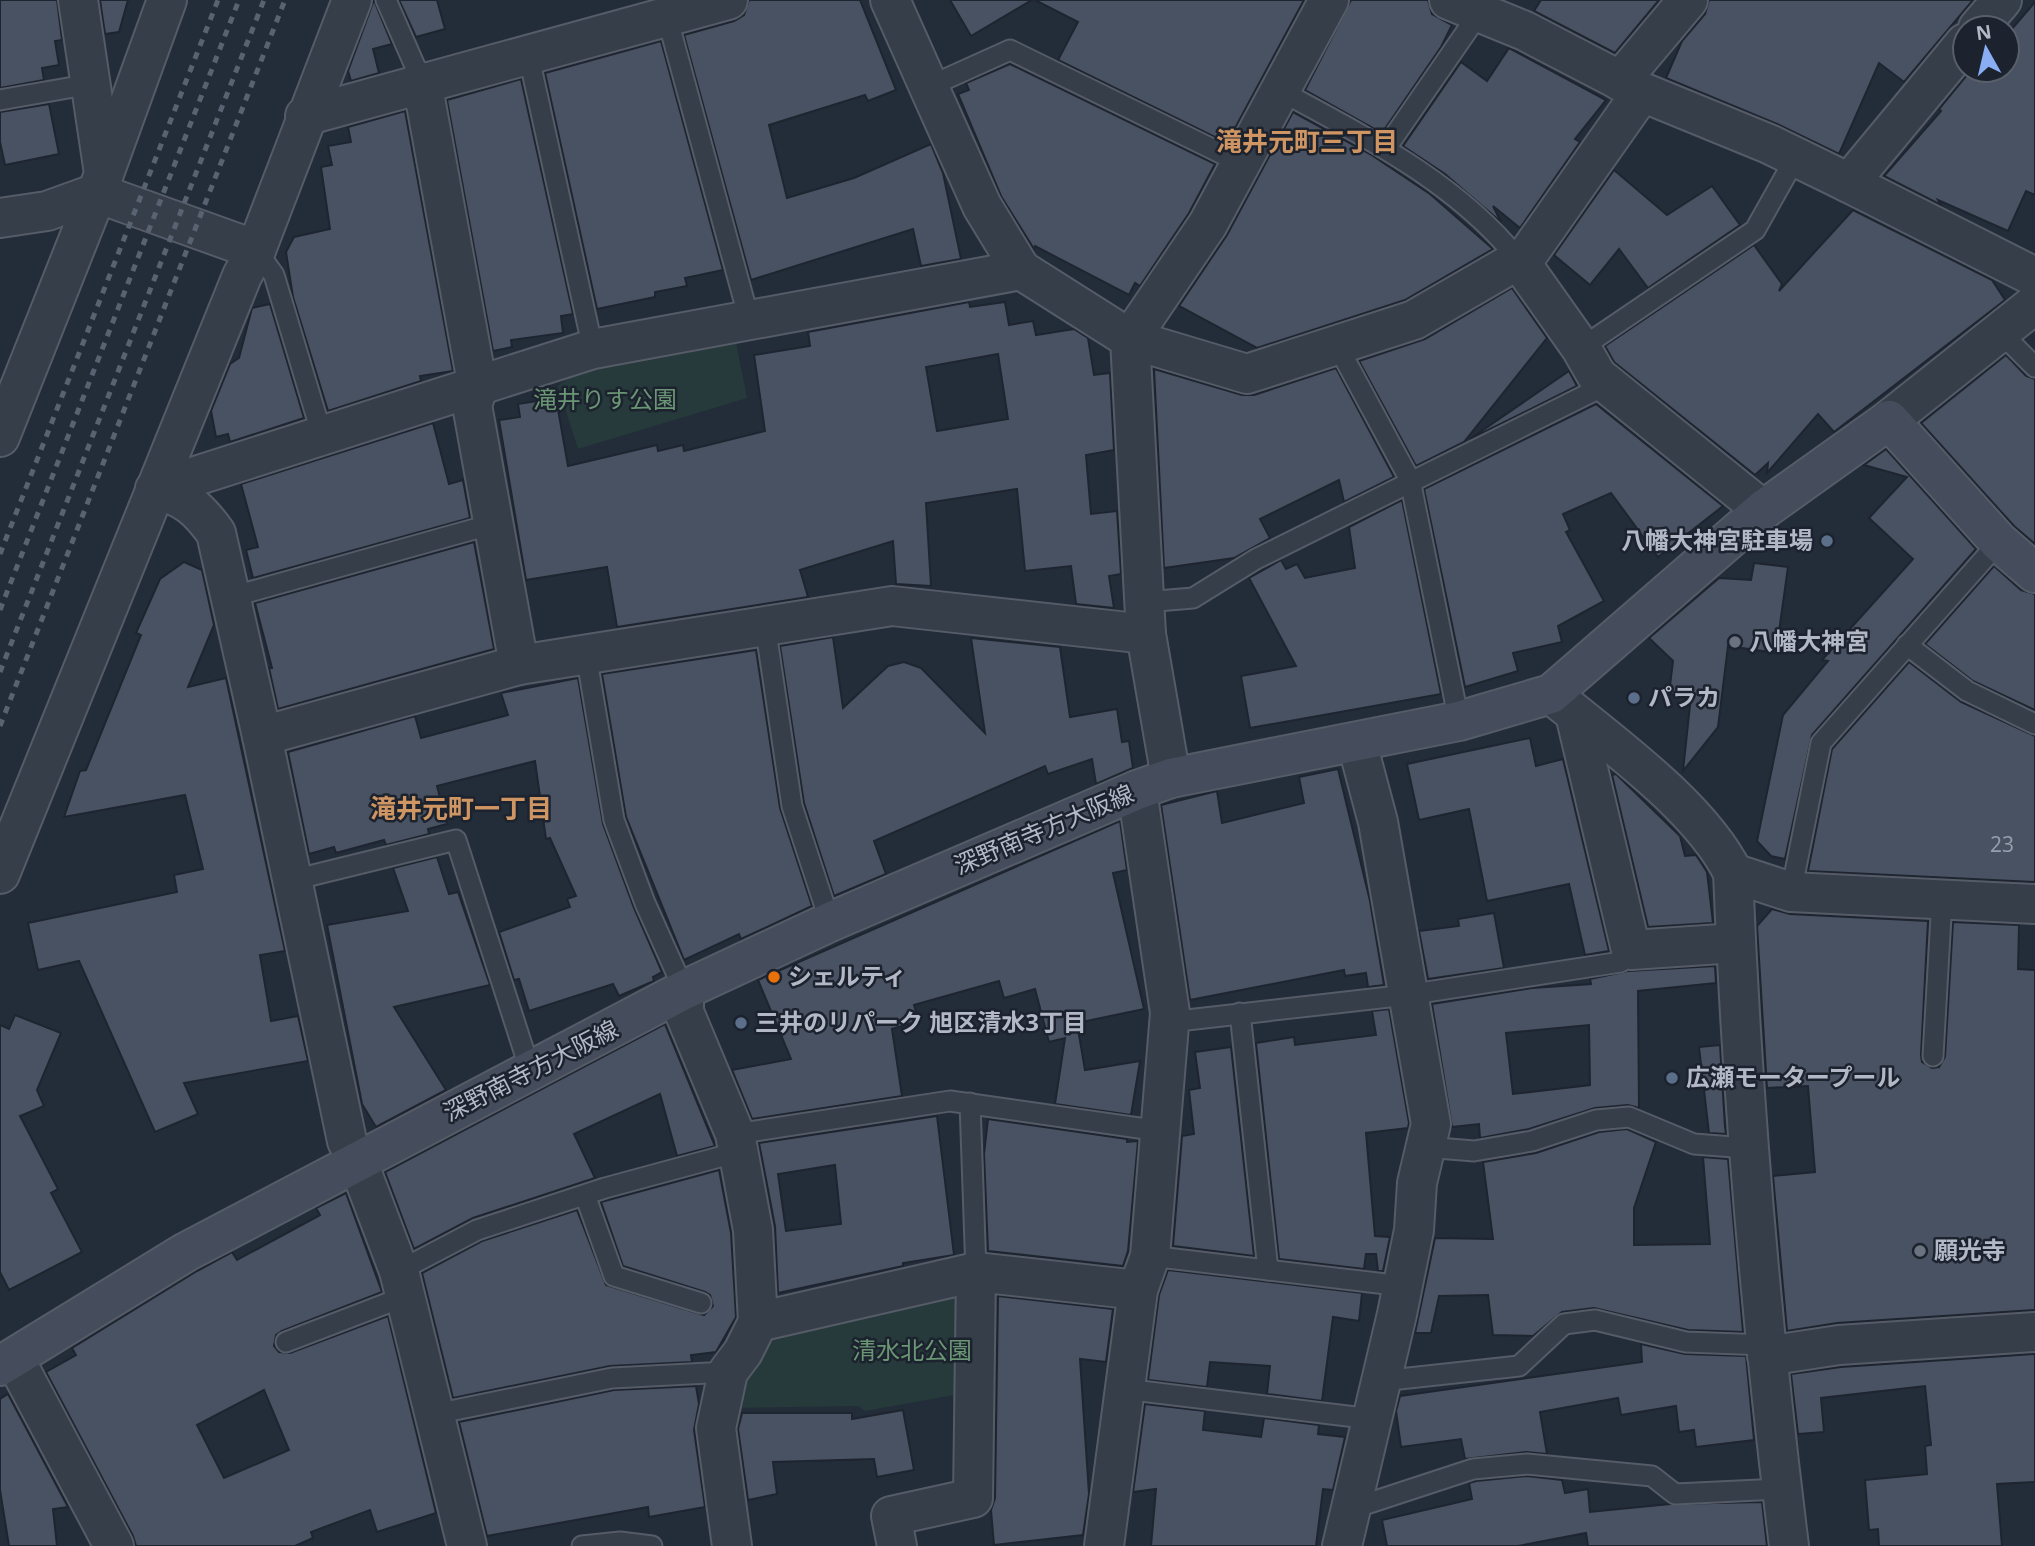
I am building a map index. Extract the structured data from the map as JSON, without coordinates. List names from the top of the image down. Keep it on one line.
{"streets":{"main road":["深野南寺方大阪線"]},"districts":["滝井元町三丁目","滝井元町一丁目"],"parks":["滝井りす公園","清水北公園"],"places":["八幡大神宮駐車場","八幡大神宮","パラカ","シェルティ","三井のリパーク 旭区清水3丁目","広瀬モータープール","願光寺"],"house_numbers":["23"],"north":"top"}
